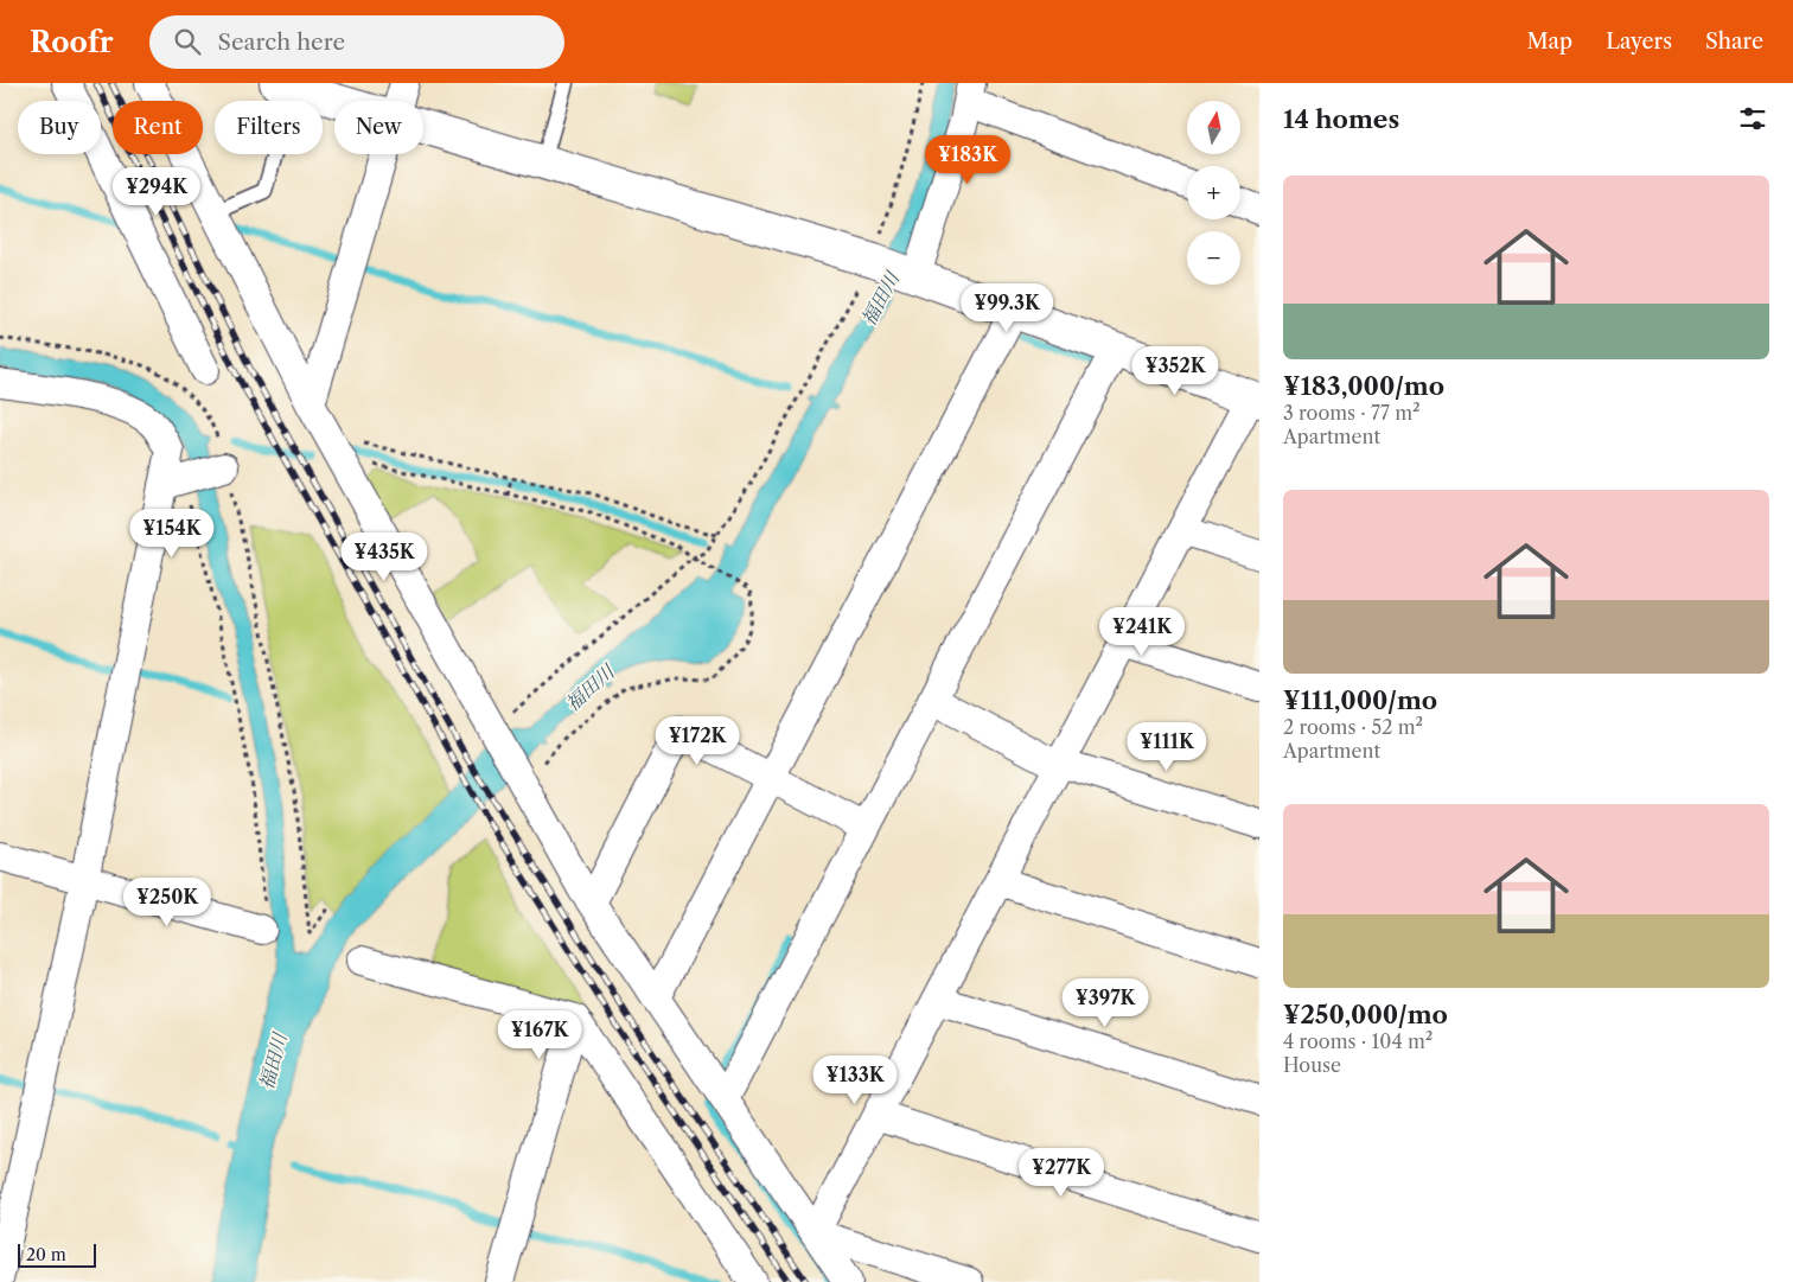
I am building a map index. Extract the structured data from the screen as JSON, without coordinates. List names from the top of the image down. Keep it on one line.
{"water":["福田川"],"scale_bar":"20 m","north":"top","page":{"header":"Roofr","search":"Search here","nav":["Map","Layers","Share"],"heading":"14 homes","map_buttons":["+","−"],"chip":["Buy","Rent","Filters","New"],"price":["¥183K","¥294K","¥99.3K","¥352K","¥154K","¥435K","¥241K","¥172K","¥111K","¥250K","¥397K","¥167K","¥133K","¥277K"],"list":[{"name":"¥183,000/mo","note":"3 rooms · 77 m² · Apartment"},{"name":"¥111,000/mo","note":"2 rooms · 52 m² · Apartment"},{"name":"¥250,000/mo","note":"4 rooms · 104 m² · House"}],"scale":"20 m"}}
